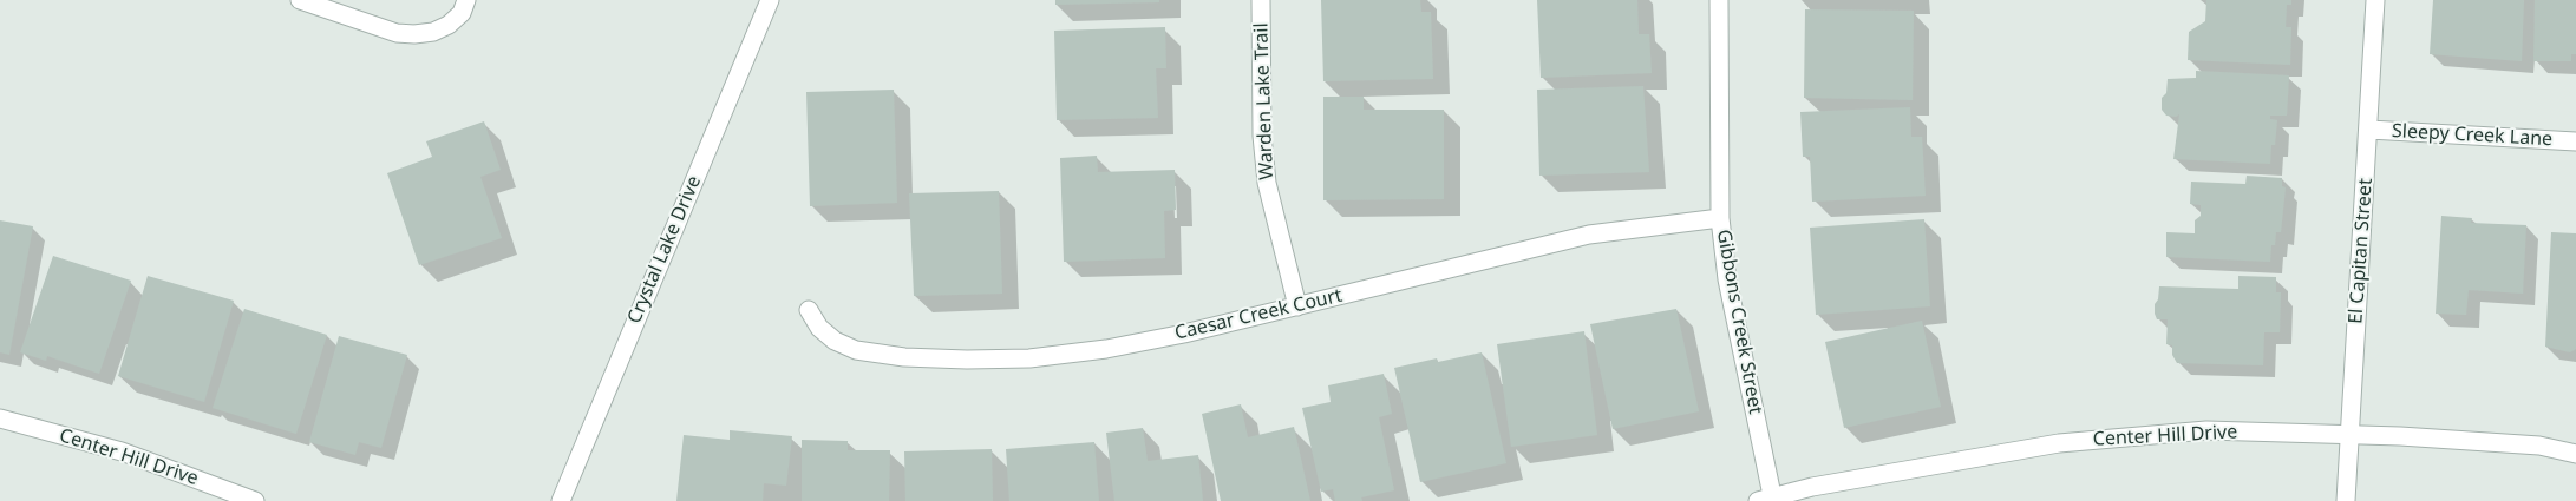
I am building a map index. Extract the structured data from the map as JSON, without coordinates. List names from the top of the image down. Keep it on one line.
{"streets":{"street":["Warden Lake Trail","Sleepy Creek Lane","Crystal Lake Drive","El Capitan Street","Caesar Creek Court","Gibbons Creek Street","Center Hill Drive"]},"crossings":[["Warden Lake Trail","Caesar Creek Court"],["Sleepy Creek Lane","El Capitan Street"],["El Capitan Street","Center Hill Drive"],["Caesar Creek Court","Gibbons Creek Street"],["Gibbons Creek Street","Center Hill Drive"]]}
